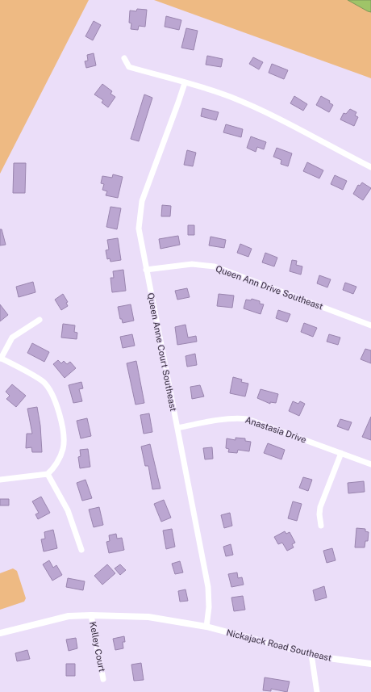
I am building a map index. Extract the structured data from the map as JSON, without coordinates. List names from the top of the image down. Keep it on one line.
{"streets":{"street":["Queen Ann Drive Southeast","Queen Anne Court Southeast","Anastasia Drive","Nickajack Road Southeast","Kelley Court"]},"crossings":[["Queen Ann Drive Southeast","Queen Anne Court Southeast"],["Queen Anne Court Southeast","Anastasia Drive"],["Queen Anne Court Southeast","Nickajack Road Southeast"],["Nickajack Road Southeast","Kelley Court"]]}
